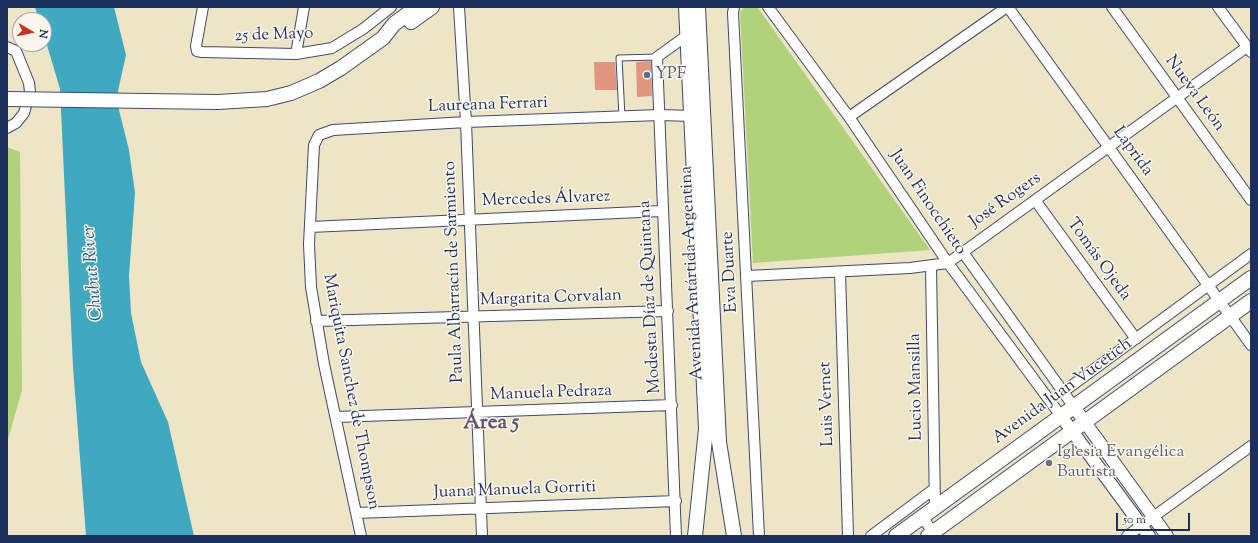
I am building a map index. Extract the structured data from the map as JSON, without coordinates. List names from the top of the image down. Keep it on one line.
{"streets":{"main road":["Avenida Antártida Argentina","Avenida Juan Vucetich"],"street":["25 de Mayo","Nueva León","Laureana Ferrari","Laprida","Mercedes Álvarez","José Rogers","Juan Finocchieto","Tomás Ojeda","Paula Albarracín de Sarmiento","Eva Duarte","Modesta Díaz de Quintana","Margarita Corvalan","Lucio Mansilla","Mariquita Sanchez de Thompson","Manuela Pedraza","Luis Vernet","Juana Manuela Gorriti"]},"crossings":[["Nueva León","José Rogers"],["Laureana Ferrari","Paula Albarracín de Sarmiento"],["Laureana Ferrari","Avenida Antártida Argentina"],["Laureana Ferrari","Modesta Díaz de Quintana"],["Laureana Ferrari","Mariquita Sanchez de Thompson"],["Laprida","José Rogers"],["Laprida","Avenida Juan Vucetich"],["Mercedes Álvarez","Paula Albarracín de Sarmiento"],["Mercedes Álvarez","Modesta Díaz de Quintana"],["Mercedes Álvarez","Mariquita Sanchez de Thompson"],["José Rogers","Juan Finocchieto"],["José Rogers","Tomás Ojeda"],["Juan Finocchieto","Avenida Juan Vucetich"],["Paula Albarracín de Sarmiento","Margarita Corvalan"],["Paula Albarracín de Sarmiento","Manuela Pedraza"],["Paula Albarracín de Sarmiento","Juana Manuela Gorriti"],["Modesta Díaz de Quintana","Margarita Corvalan"],["Modesta Díaz de Quintana","Manuela Pedraza"],["Modesta Díaz de Quintana","Juana Manuela Gorriti"],["Margarita Corvalan","Mariquita Sanchez de Thompson"],["Lucio Mansilla","Avenida Juan Vucetich"],["Mariquita Sanchez de Thompson","Manuela Pedraza"],["Mariquita Sanchez de Thompson","Juana Manuela Gorriti"]],"districts":["Área 5"],"water":["Chubut River"],"places":["YPF","Iglesia Evangélica Bautista"],"scale_bar":"50 m","north":"right"}
